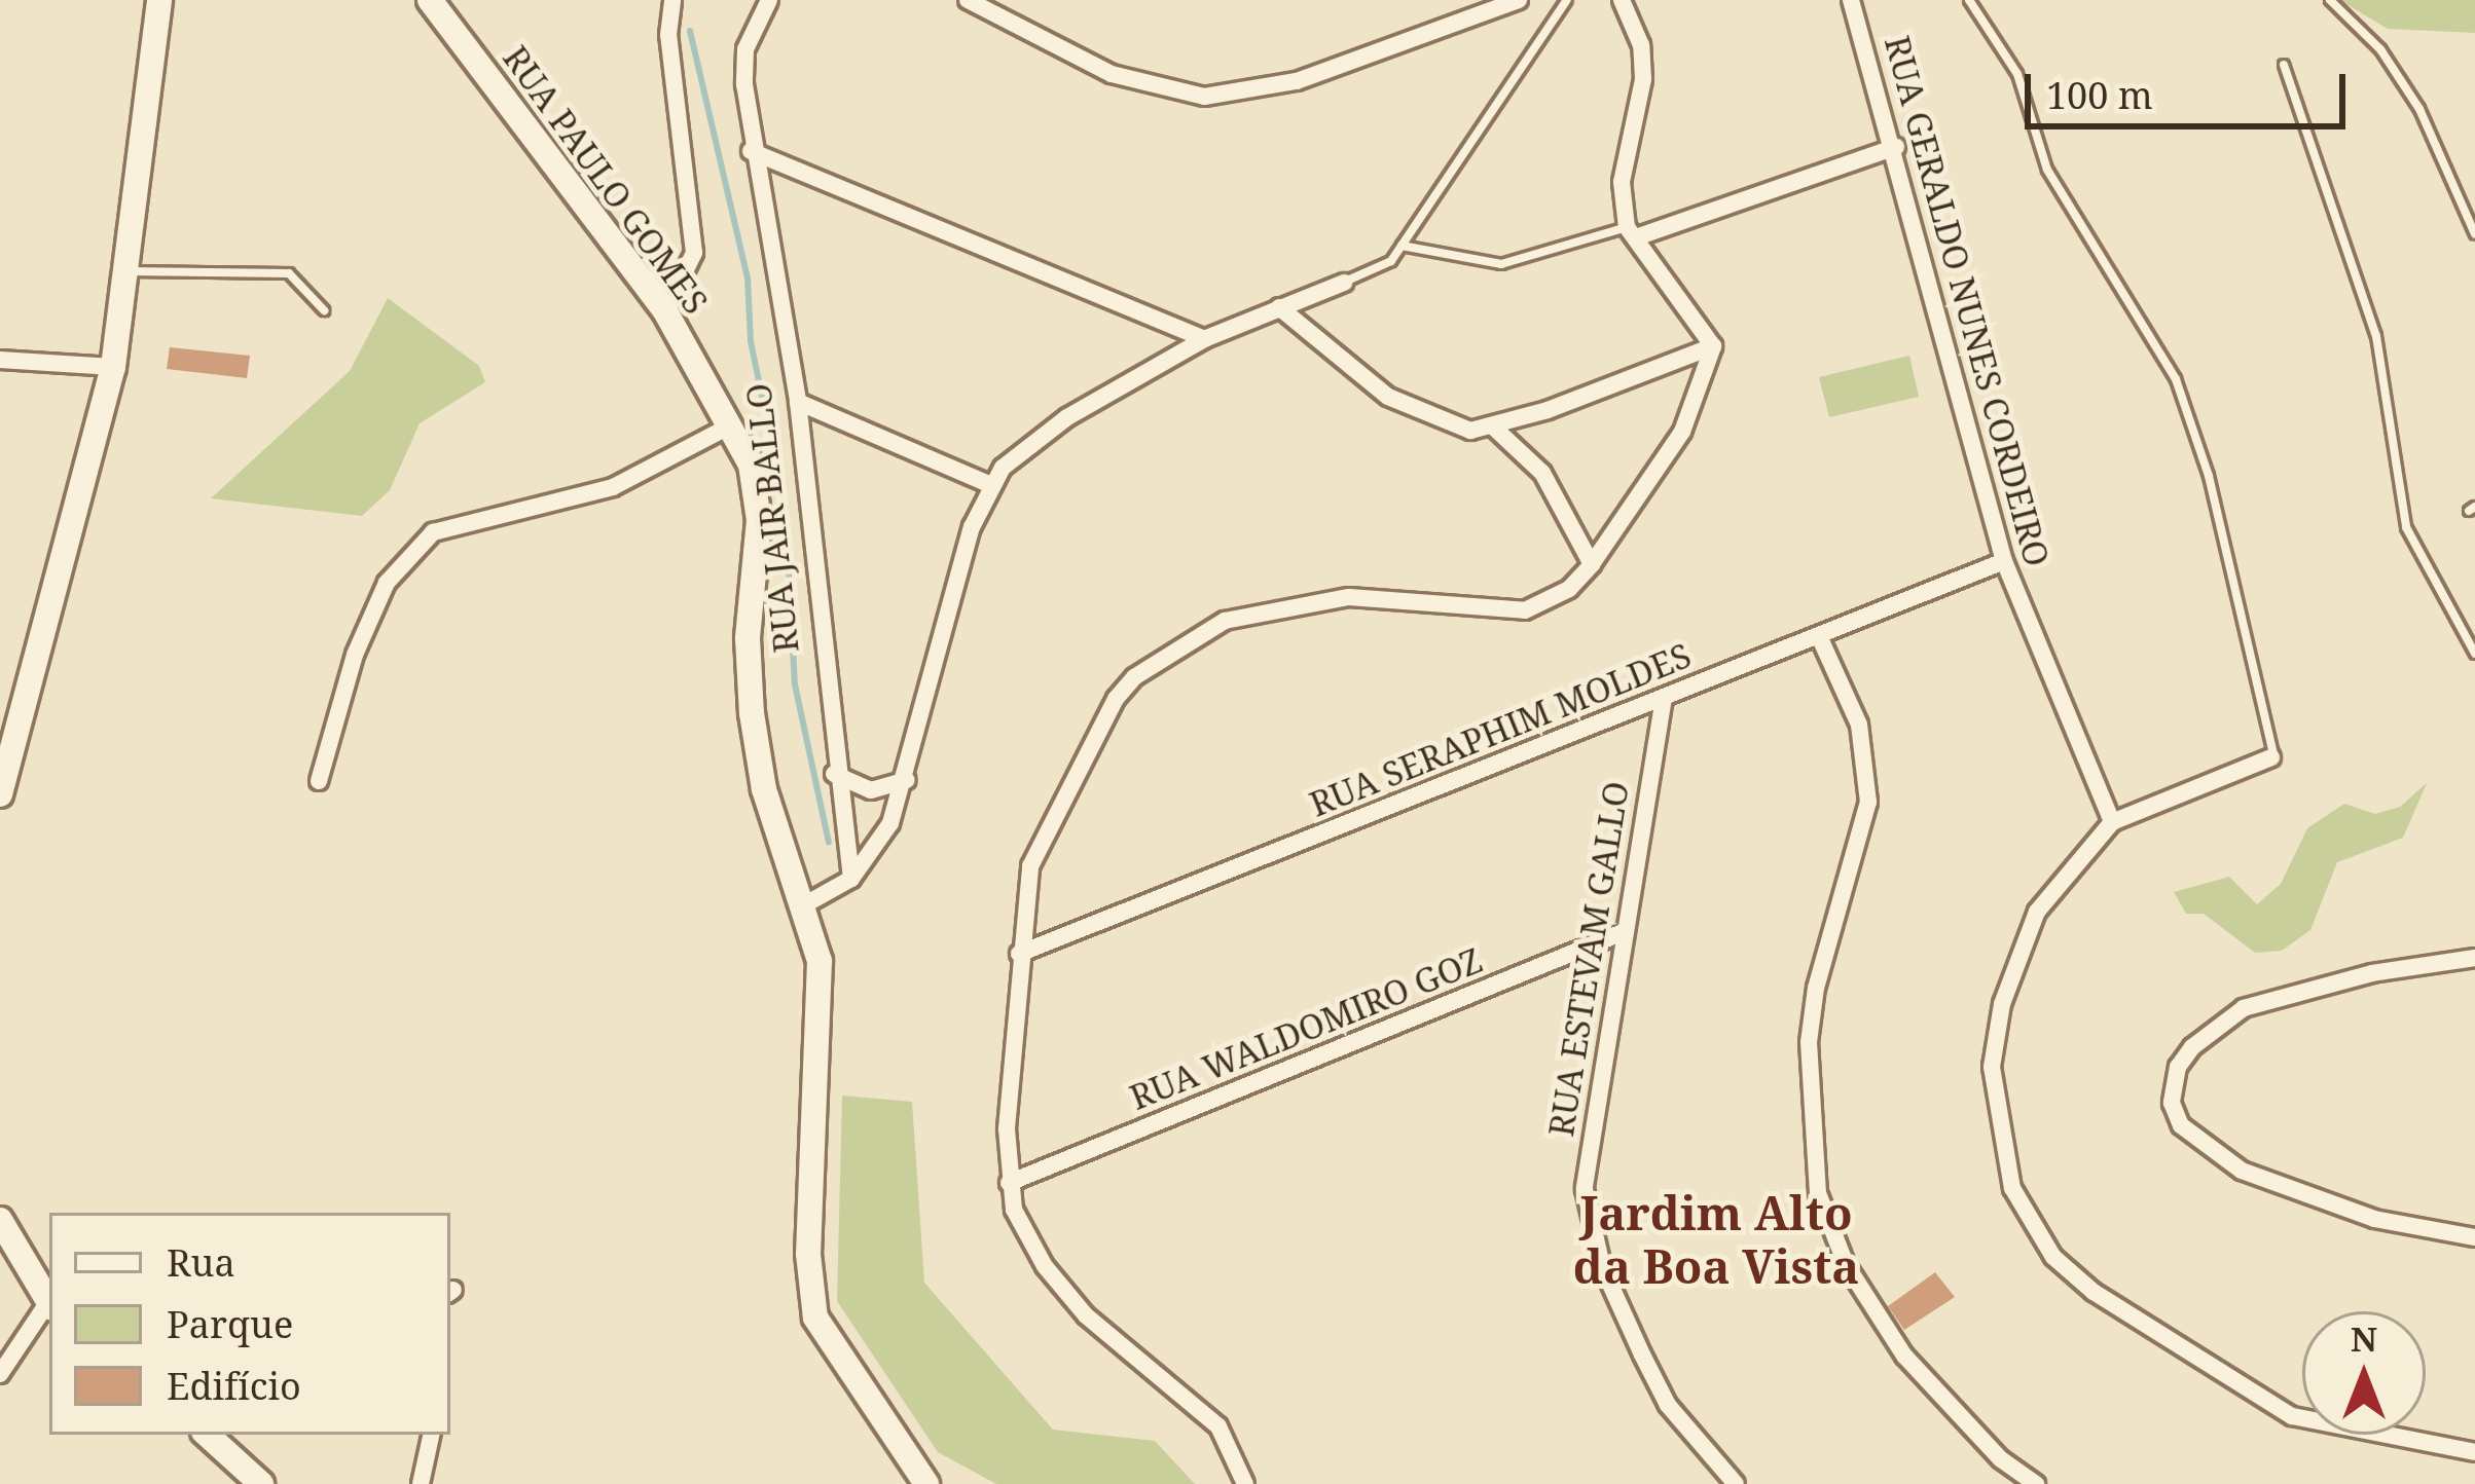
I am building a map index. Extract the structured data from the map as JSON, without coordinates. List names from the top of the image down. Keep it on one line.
{"streets":{"main road":["RUA PAULO GOMES"],"street":["RUA GERALDO NUNES CORDEIRO","RUA JAIR BALLO","RUA SERAPHIM MOLDES","RUA ESTEVAM GALLO","RUA WALDOMIRO GOZ"]},"crossings":[["RUA GERALDO NUNES CORDEIRO","RUA SERAPHIM MOLDES"],["RUA SERAPHIM MOLDES","RUA ESTEVAM GALLO"],["RUA ESTEVAM GALLO","RUA WALDOMIRO GOZ"]],"districts":["Jardim Alto da Boa Vista"],"legend":["Rua","Parque","Edifício"],"scale_bar":"100 m","north":"top"}
